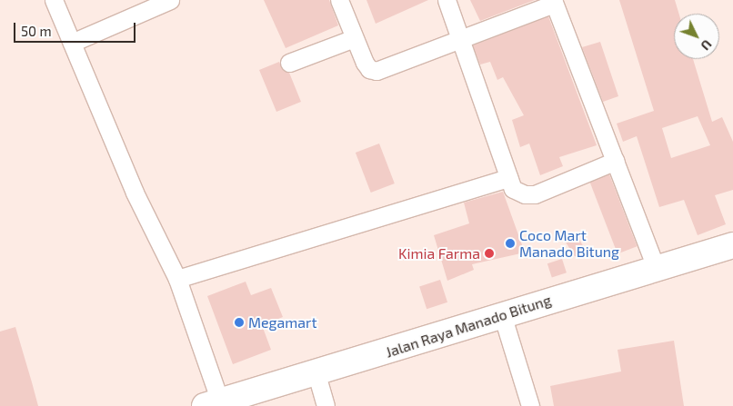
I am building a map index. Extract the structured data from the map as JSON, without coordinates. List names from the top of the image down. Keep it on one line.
{"streets":{"highway":["Jalan Raya Manado Bitung"]},"places":["Coco Mart Manado Bitung","Kimia Farma","Megamart"],"scale_bar":"50 m","north":"bottom right"}
